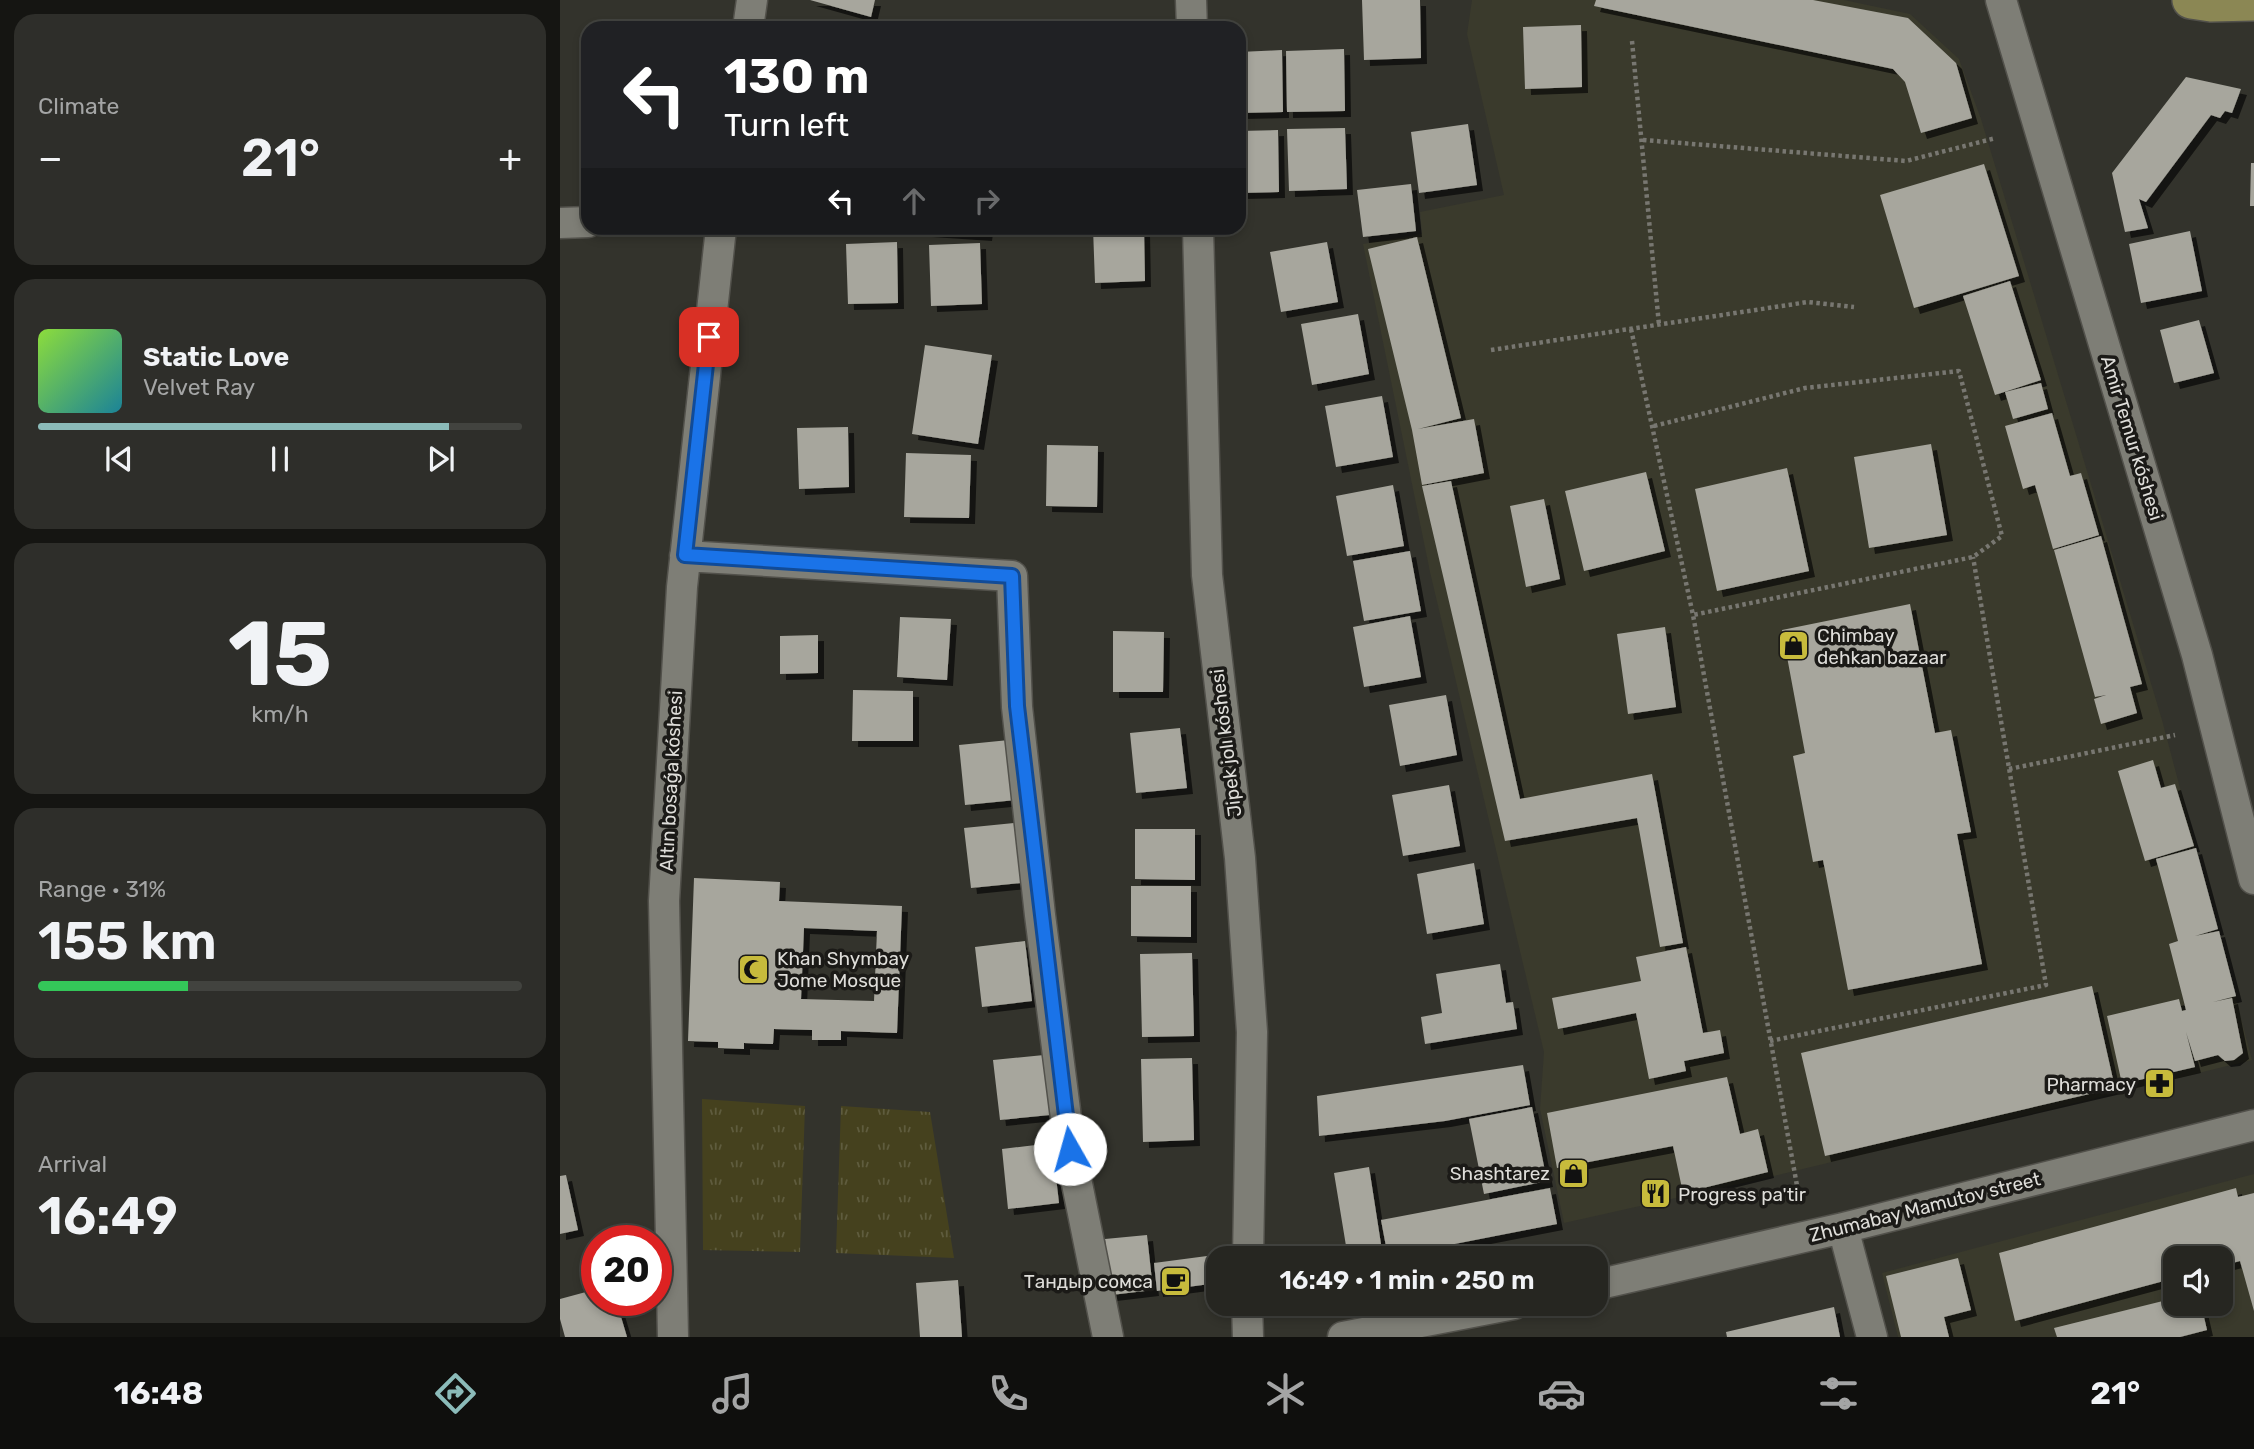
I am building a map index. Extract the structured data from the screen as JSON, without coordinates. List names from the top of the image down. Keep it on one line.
{"streets":{"street":["Amir Temur kóshesi","Jipek jolı kóshesi","Altın bosaǵa kóshesi","Zhumabay Mamutov street"]},"places":{"shop":["Chimbay dehkan bazaar","Shashtarez"],"mosque":["Khan Shymbay Jome Mosque"],"pharmacy":["Pharmacy"],"restaurant":["Progress pa'tir"],"cafe":["Тандыр сомса"]},"page":{"tile":["Climate",["15","km/h"],["Range · 31%","155 km"],["Arrival","16:49"]],"turn":["130 m","Turn left"],"heat":["−","21°","+"],"song":["Static Love","Velvet Ray"],"limit":"20","trip":"16:49 · 1 min · 250 m","tabs":["16:48","21°"]}}
